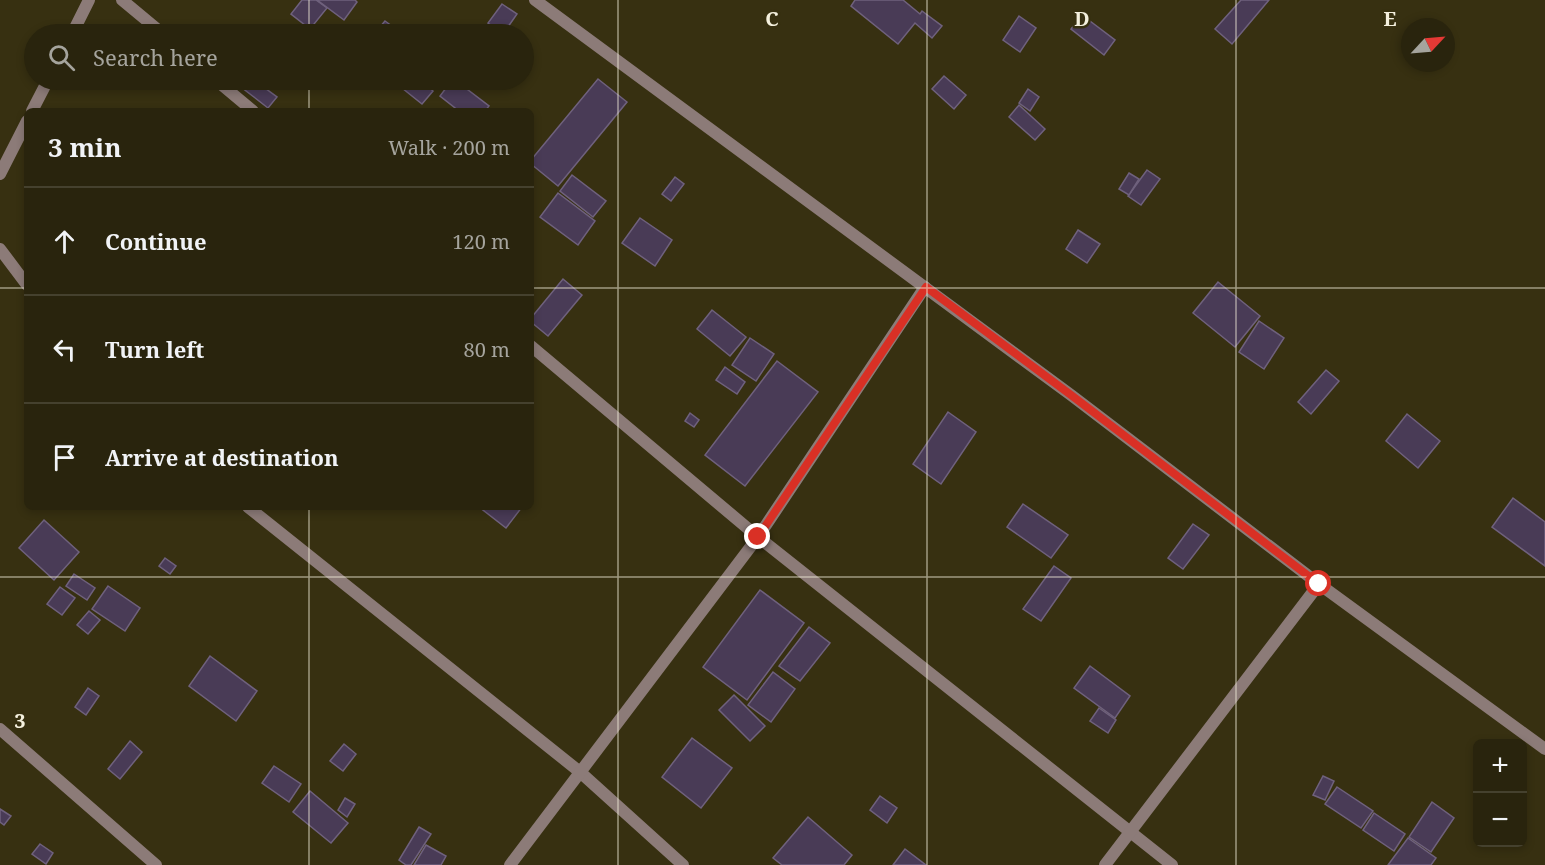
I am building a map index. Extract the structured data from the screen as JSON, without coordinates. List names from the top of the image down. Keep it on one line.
{"north":"top right","page":{"search":"Search here","heading":["3 min","Walk · 200 m"],"list":[["Continue","120 m"],["Turn left","80 m"],"Arrive at destination"],"map_buttons":["+","−"]},"grid":{"columns":["C","D","E"],"rows":["3"]}}
